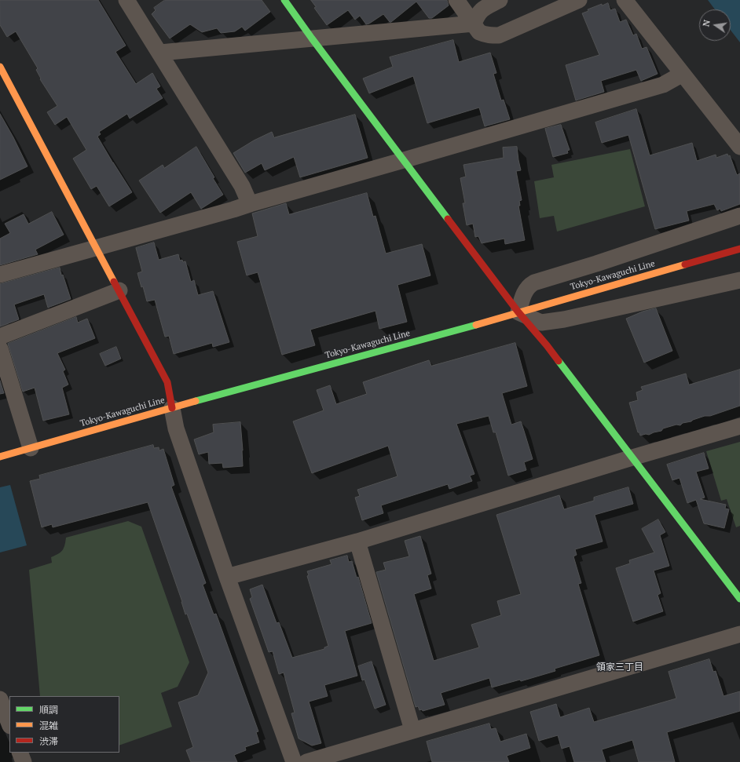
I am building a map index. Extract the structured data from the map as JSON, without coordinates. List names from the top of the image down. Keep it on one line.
{"streets":{"street":["Tokyo-Kawaguchi Line"]},"districts":["領家三丁目"],"legend":["順調","混雑","渋滞"],"north":"left"}
